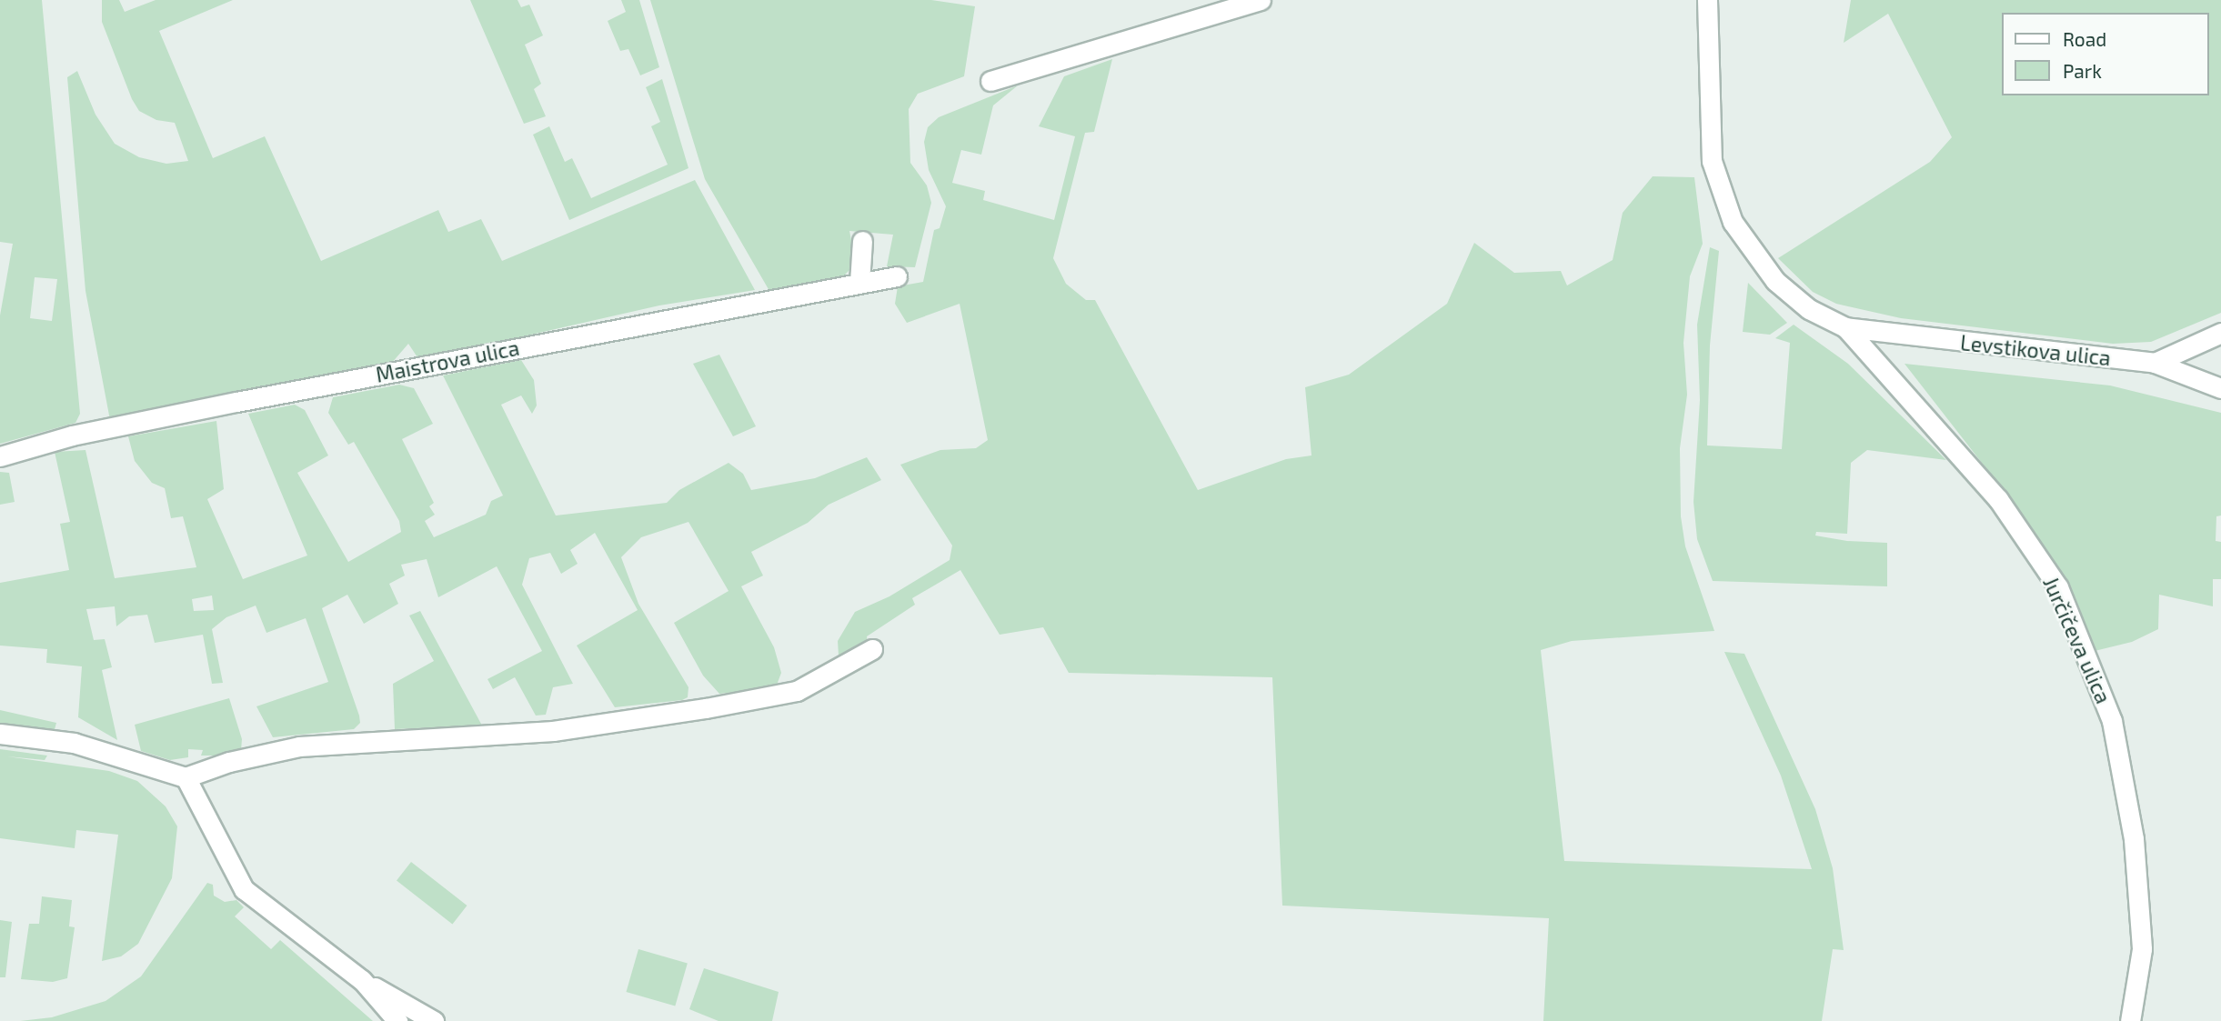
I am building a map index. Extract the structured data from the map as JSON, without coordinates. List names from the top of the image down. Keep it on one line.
{"streets":{"street":["Levstikova ulica","Maistrova ulica","Jurčičeva ulica"]},"crossings":[["Levstikova ulica","Jurčičeva ulica"]],"legend":["Road","Park"]}
